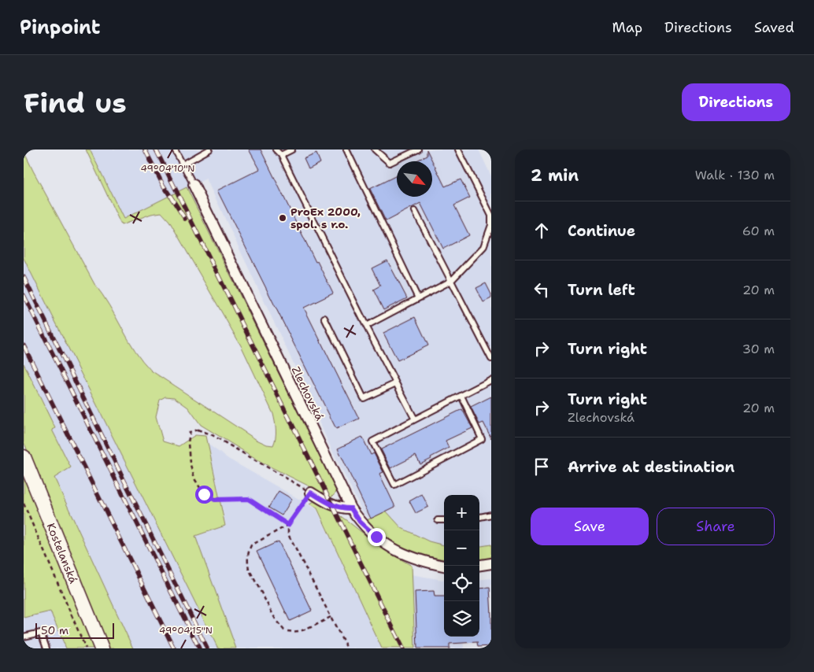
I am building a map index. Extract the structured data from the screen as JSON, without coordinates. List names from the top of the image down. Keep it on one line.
{"streets":{"main road":["Kostelanská"],"street":["Zlechovská"]},"places":["ProEx 2000, spol. s r.o."],"scale_bar":"50 m","north":"bottom right","page":{"header":"Pinpoint","nav":["Map","Directions","Saved"],"buttons":["Directions",["Save","Share"]],"title":"Find us","heading":["2 min","Walk · 130 m"],"list":[["Continue","60 m"],["Turn left","20 m"],["Turn right","30 m"],["Turn right","Zlechovská","20 m"],"Arrive at destination"],"map_buttons":["+","−"],"scale":"50 m"},"coordinates":["49°04'10\"N","49°04'15\"N"]}
